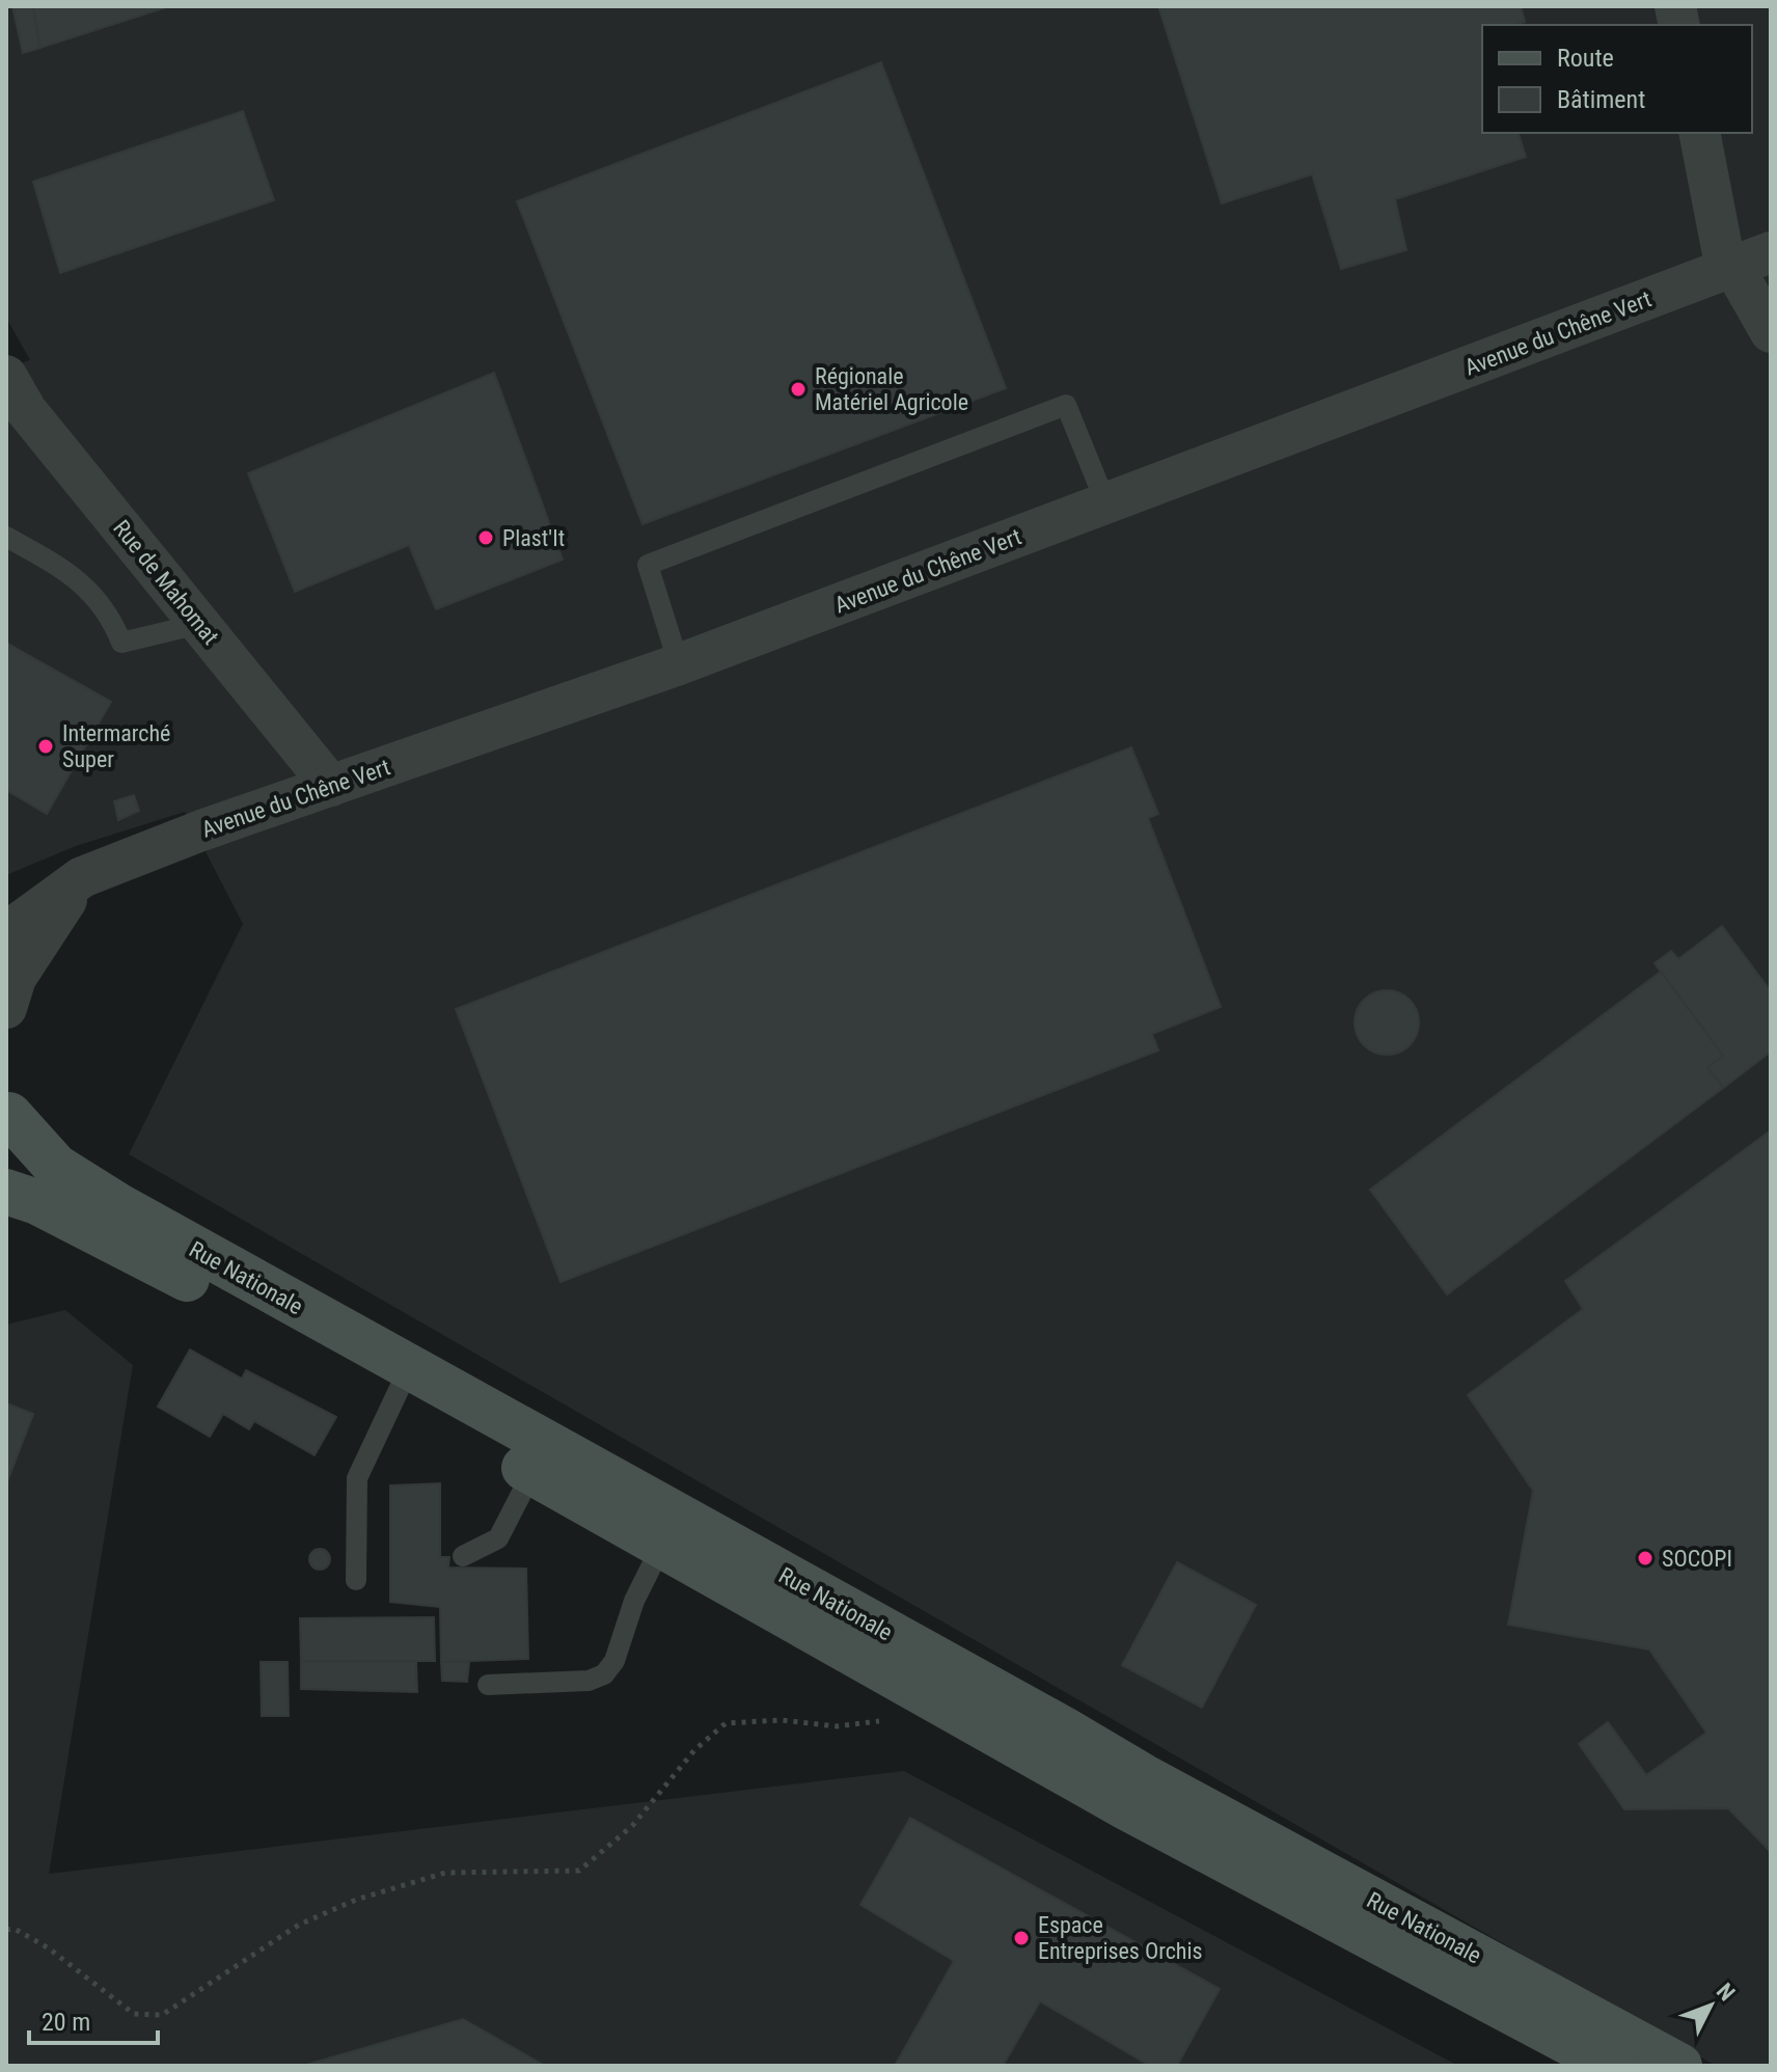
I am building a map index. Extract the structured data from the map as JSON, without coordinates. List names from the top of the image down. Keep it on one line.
{"streets":{"main road":["Rue Nationale"],"street":["Avenue du Chêne Vert","Rue de Mahomat"]},"crossings":[["Avenue du Chêne Vert","Rue de Mahomat"]],"places":["Régionale Matériel Agricole","Plast'It","Intermarché Super","SOCOPI","Espace Entreprises Orchis"],"legend":["Route","Bâtiment"],"scale_bar":"20 m","north":"top right"}
